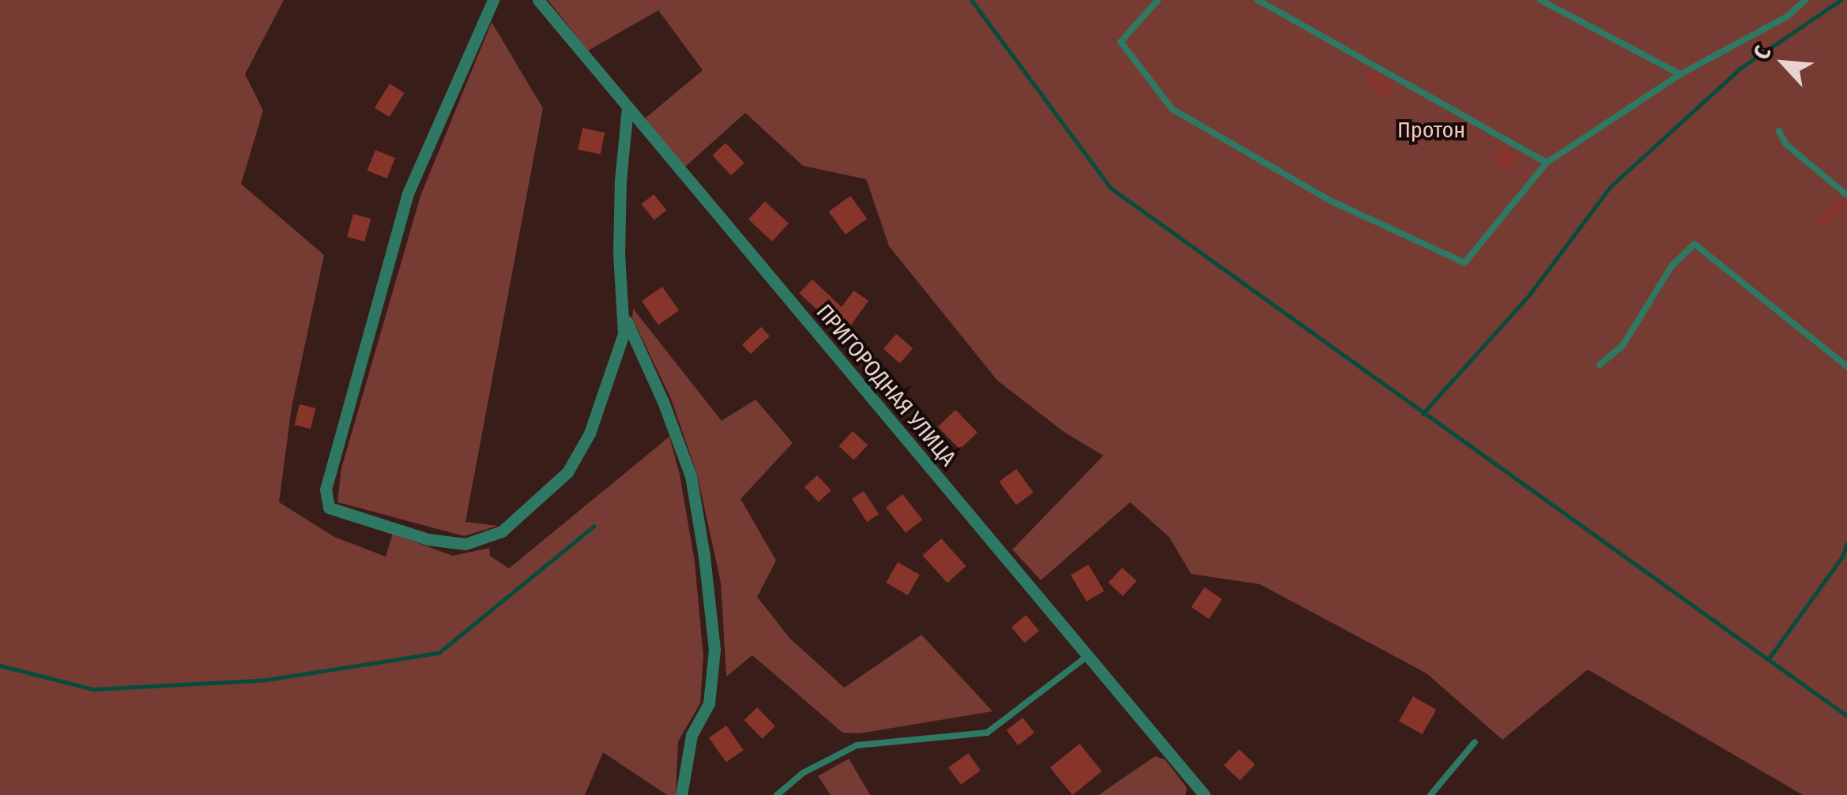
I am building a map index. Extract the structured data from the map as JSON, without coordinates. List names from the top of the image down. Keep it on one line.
{"streets":{"street":["ПРИГОРОДНАЯ УЛИЦА"]},"parks":["Протон"],"north":"top left"}
